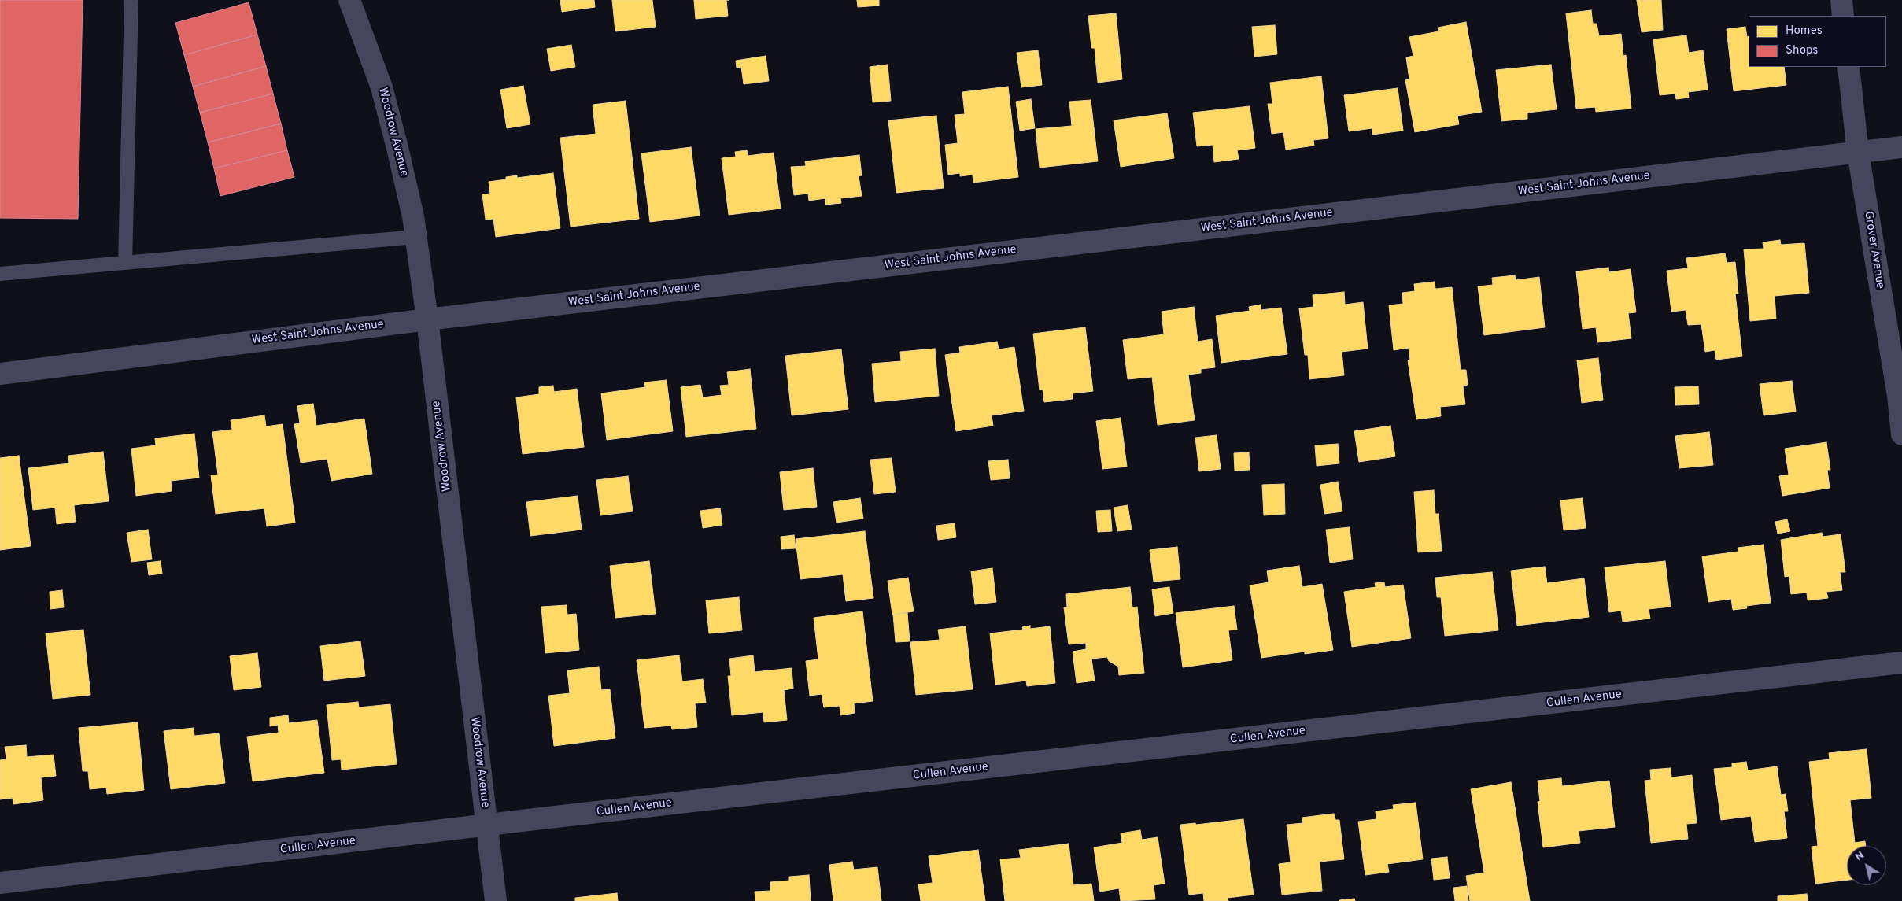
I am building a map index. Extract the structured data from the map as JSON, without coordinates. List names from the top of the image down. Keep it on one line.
{"streets":{"street":["Woodrow Avenue","West Saint Johns Avenue","Grover Avenue","Cullen Avenue"]},"crossings":[["Woodrow Avenue","West Saint Johns Avenue"],["Woodrow Avenue","Cullen Avenue"],["West Saint Johns Avenue","Grover Avenue"]],"legend":["Homes","Shops"],"north":"top left"}
